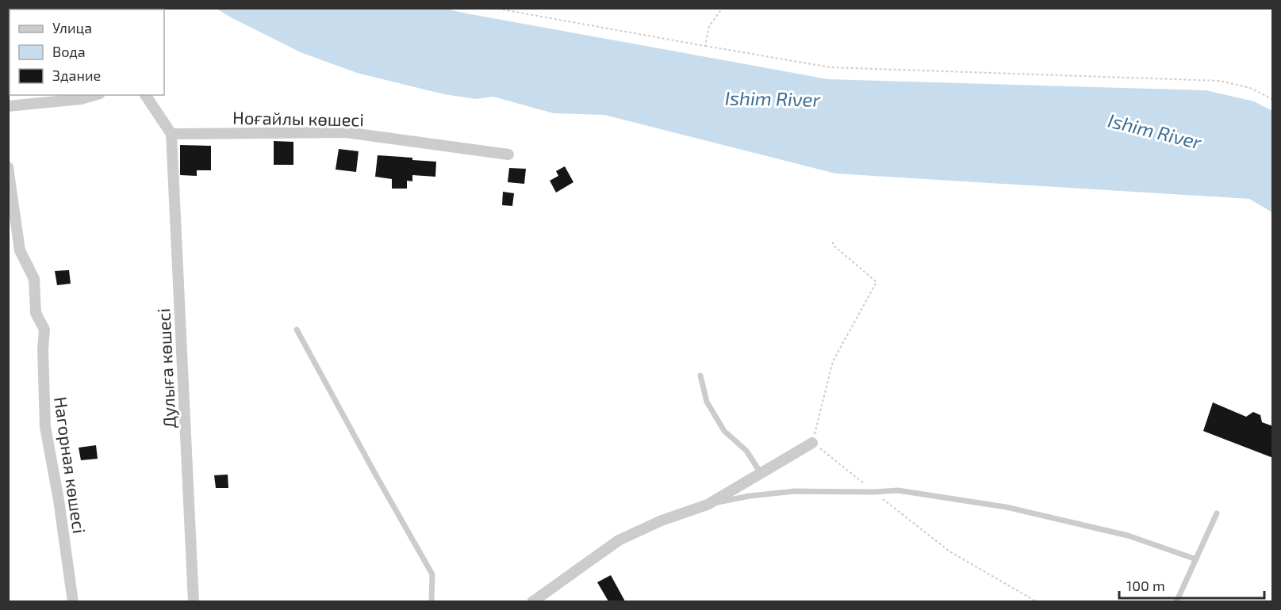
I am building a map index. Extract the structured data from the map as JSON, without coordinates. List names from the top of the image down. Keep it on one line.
{"streets":{"street":["Ноғайлы көшесі","Дулыға көшесі","Нагорная көшесі"]},"crossings":[["Ноғайлы көшесі","Дулыға көшесі"]],"water":["Ishim River"],"legend":["Улица","Вода","Здание"],"scale_bar":"100 m"}
